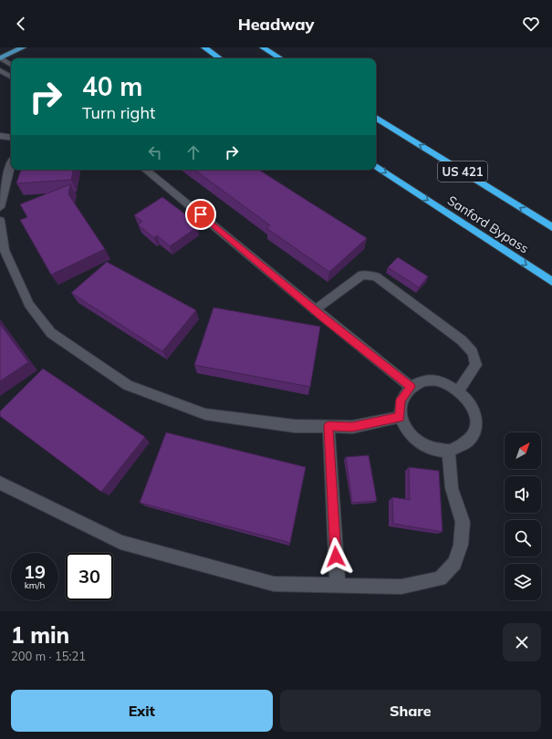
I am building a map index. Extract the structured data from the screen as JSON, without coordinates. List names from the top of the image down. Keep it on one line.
{"streets":{"highway":["US 421","Sanford Bypass"]},"north":"top right","page":{"header":"Headway","turn":["40 m","Turn right"],"speed":"19 km/h","limit":"30","heading":["1 min","200 m · 15:21"],"buttons":["Exit","Share"]}}
